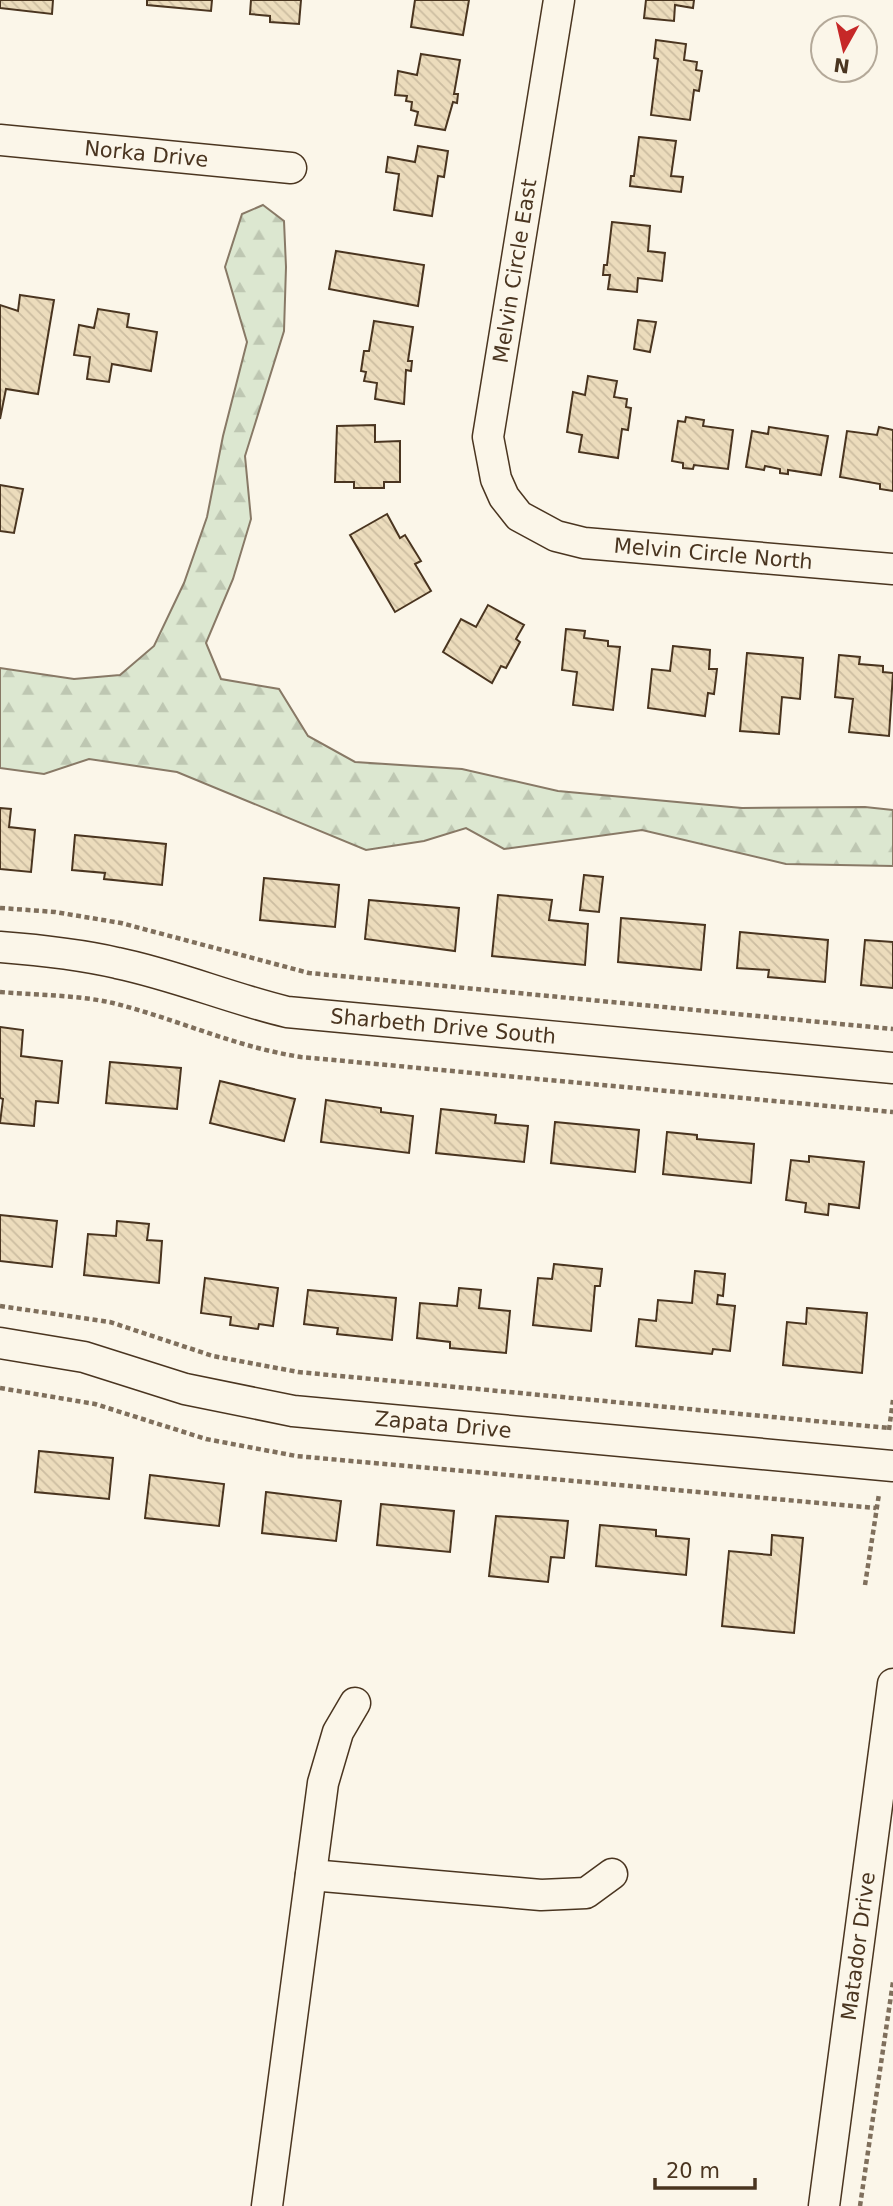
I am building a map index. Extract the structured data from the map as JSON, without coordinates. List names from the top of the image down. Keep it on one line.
{"streets":{"street":["Norka Drive","Melvin Circle East","Melvin Circle North","Sharbeth Drive South","Zapata Drive","Matador Drive"]},"crossings":[["Melvin Circle East","Melvin Circle North"]],"scale_bar":"20 m","north":"bottom"}
